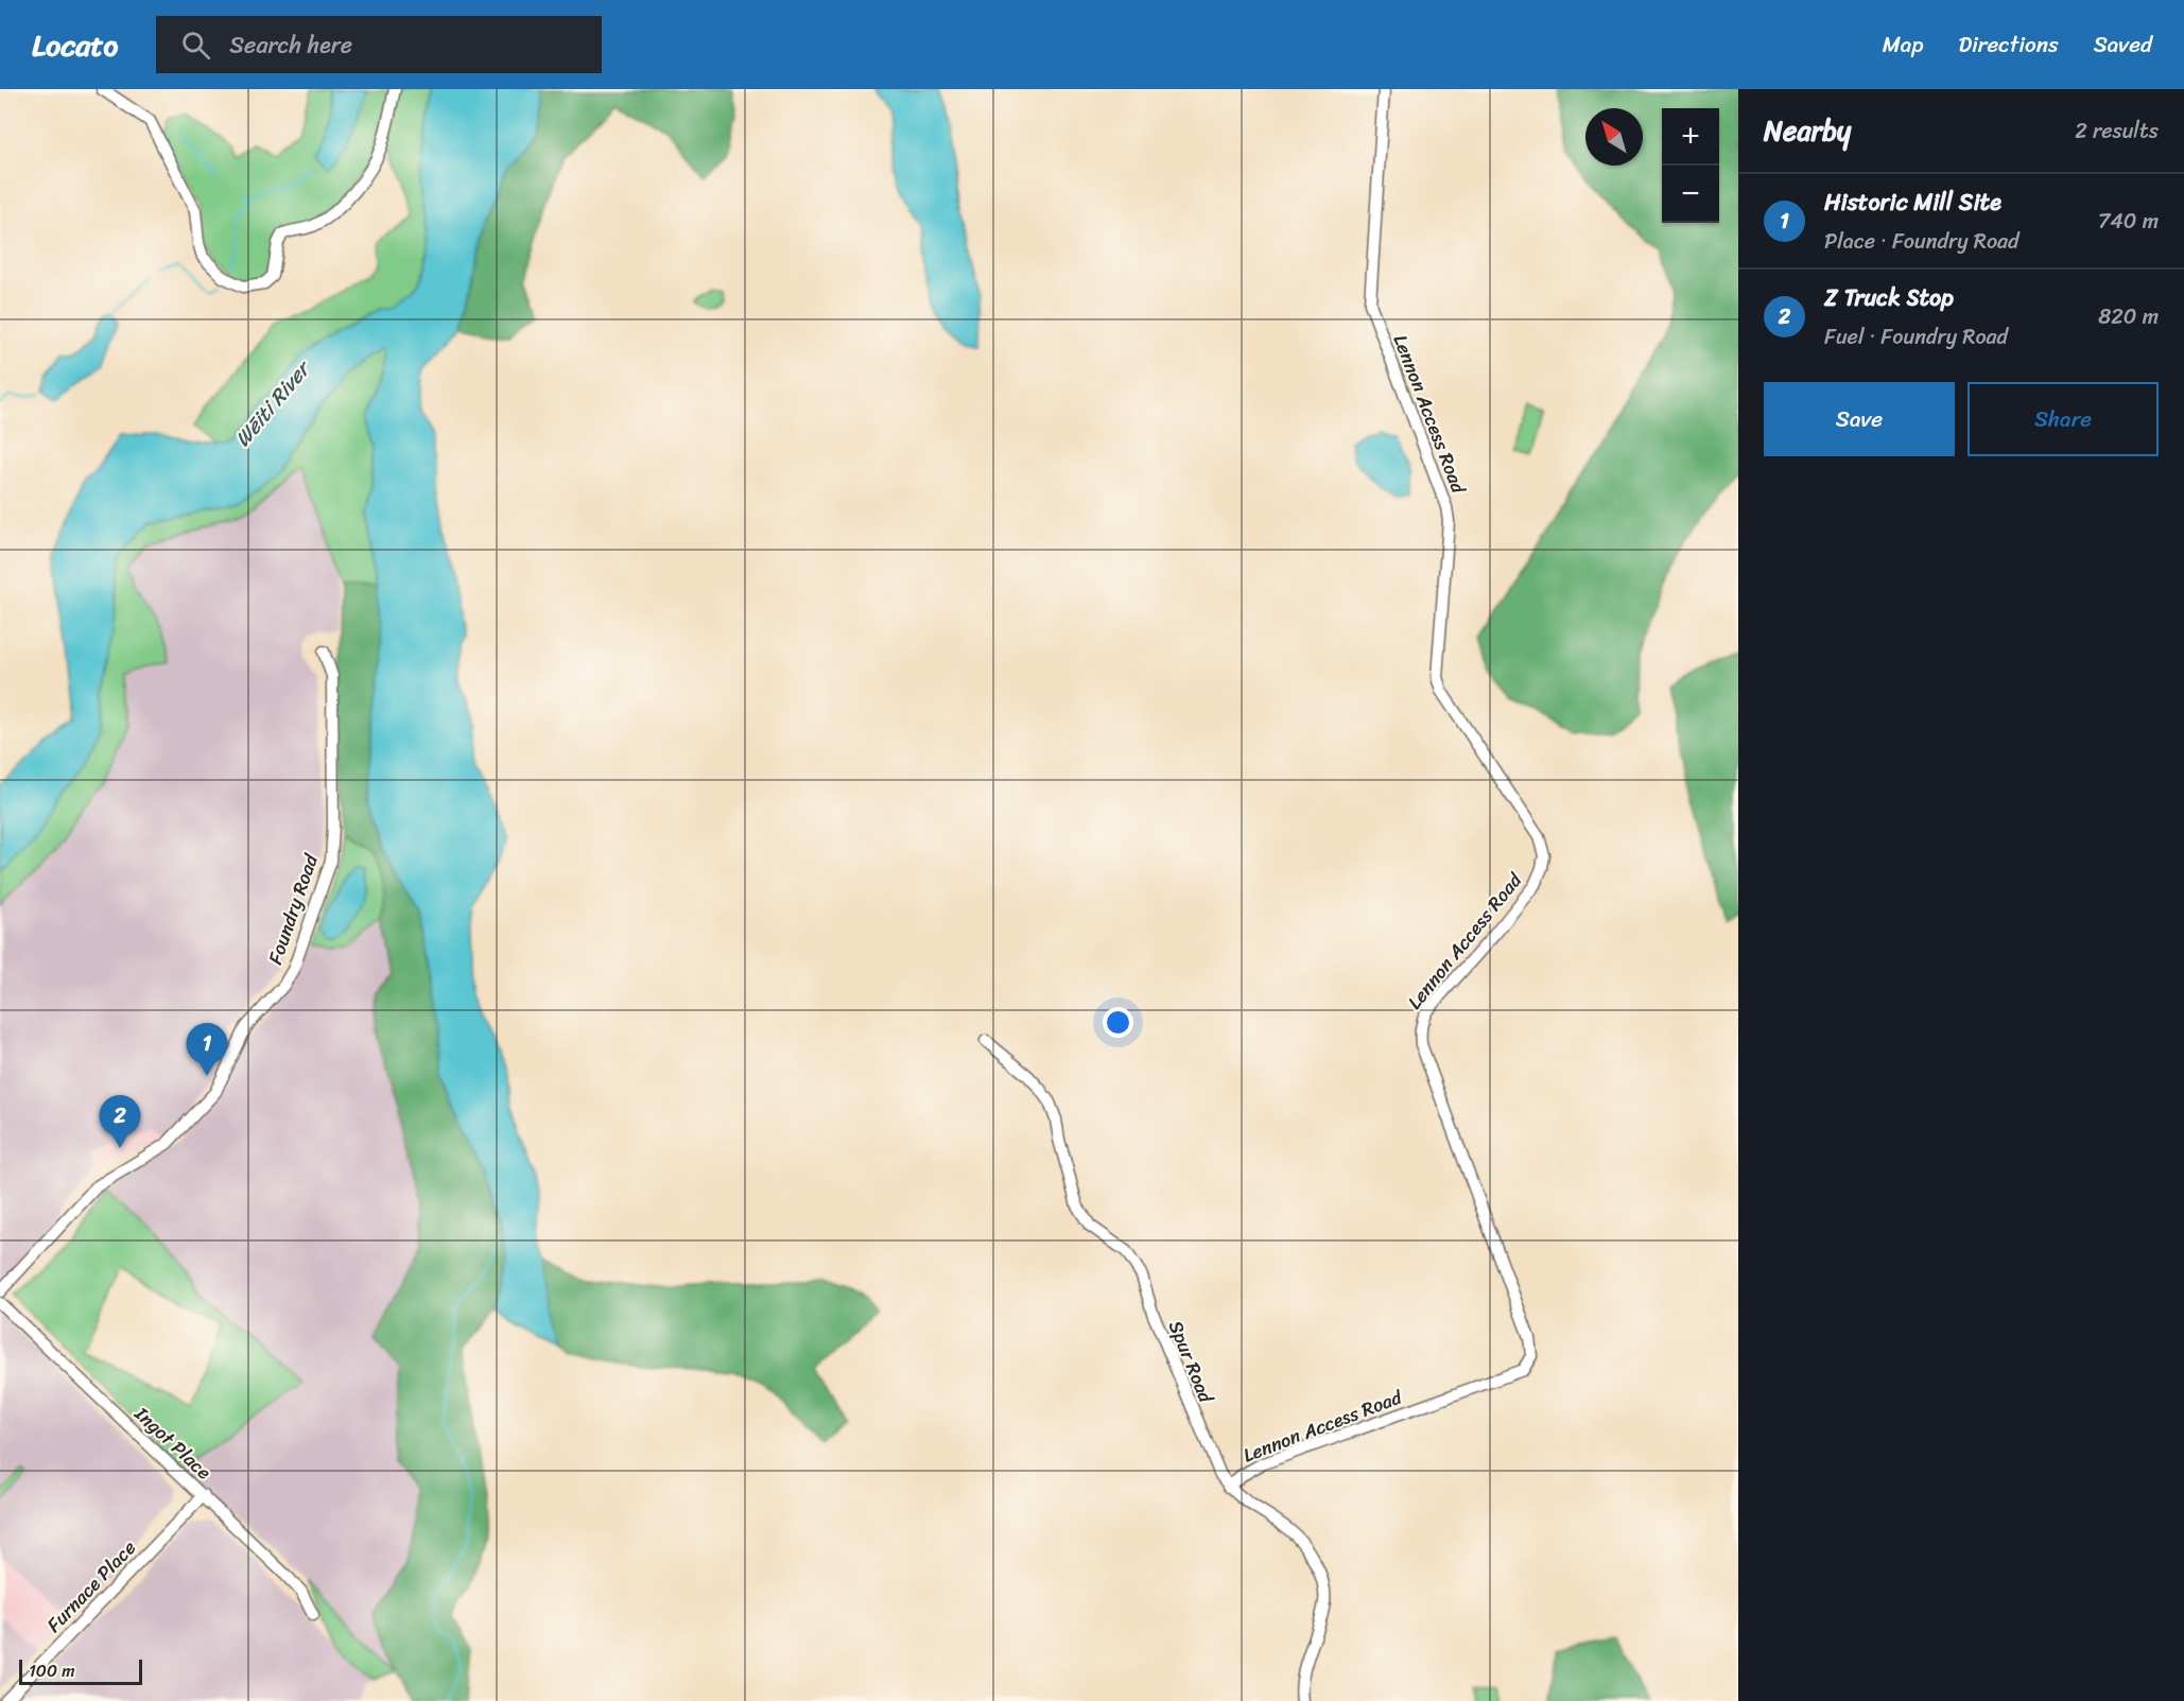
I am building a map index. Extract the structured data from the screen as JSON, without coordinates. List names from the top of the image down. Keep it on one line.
{"streets":{"street":["Lennon Access Road","Foundry Road","Spur Road","Ingot Place","Furnace Place"]},"crossings":[["Lennon Access Road","Spur Road"],["Ingot Place","Furnace Place"]],"water":["Wēiti River"],"scale_bar":"100 m","north":"top left","page":{"header":"Locato","search":"Search here","nav":["Map","Directions","Saved"],"heading":["Nearby","2 results"],"map_buttons":["+","−"],"list":[{"mark":"1","name":"Historic Mill Site","note":"Place · Foundry Road","value":"740 m"},{"mark":"2","name":"Z Truck Stop","note":"Fuel · Foundry Road","value":"820 m"}],"buttons":["Save","Share"],"pins":["1","2"],"scale":"100 m"}}
